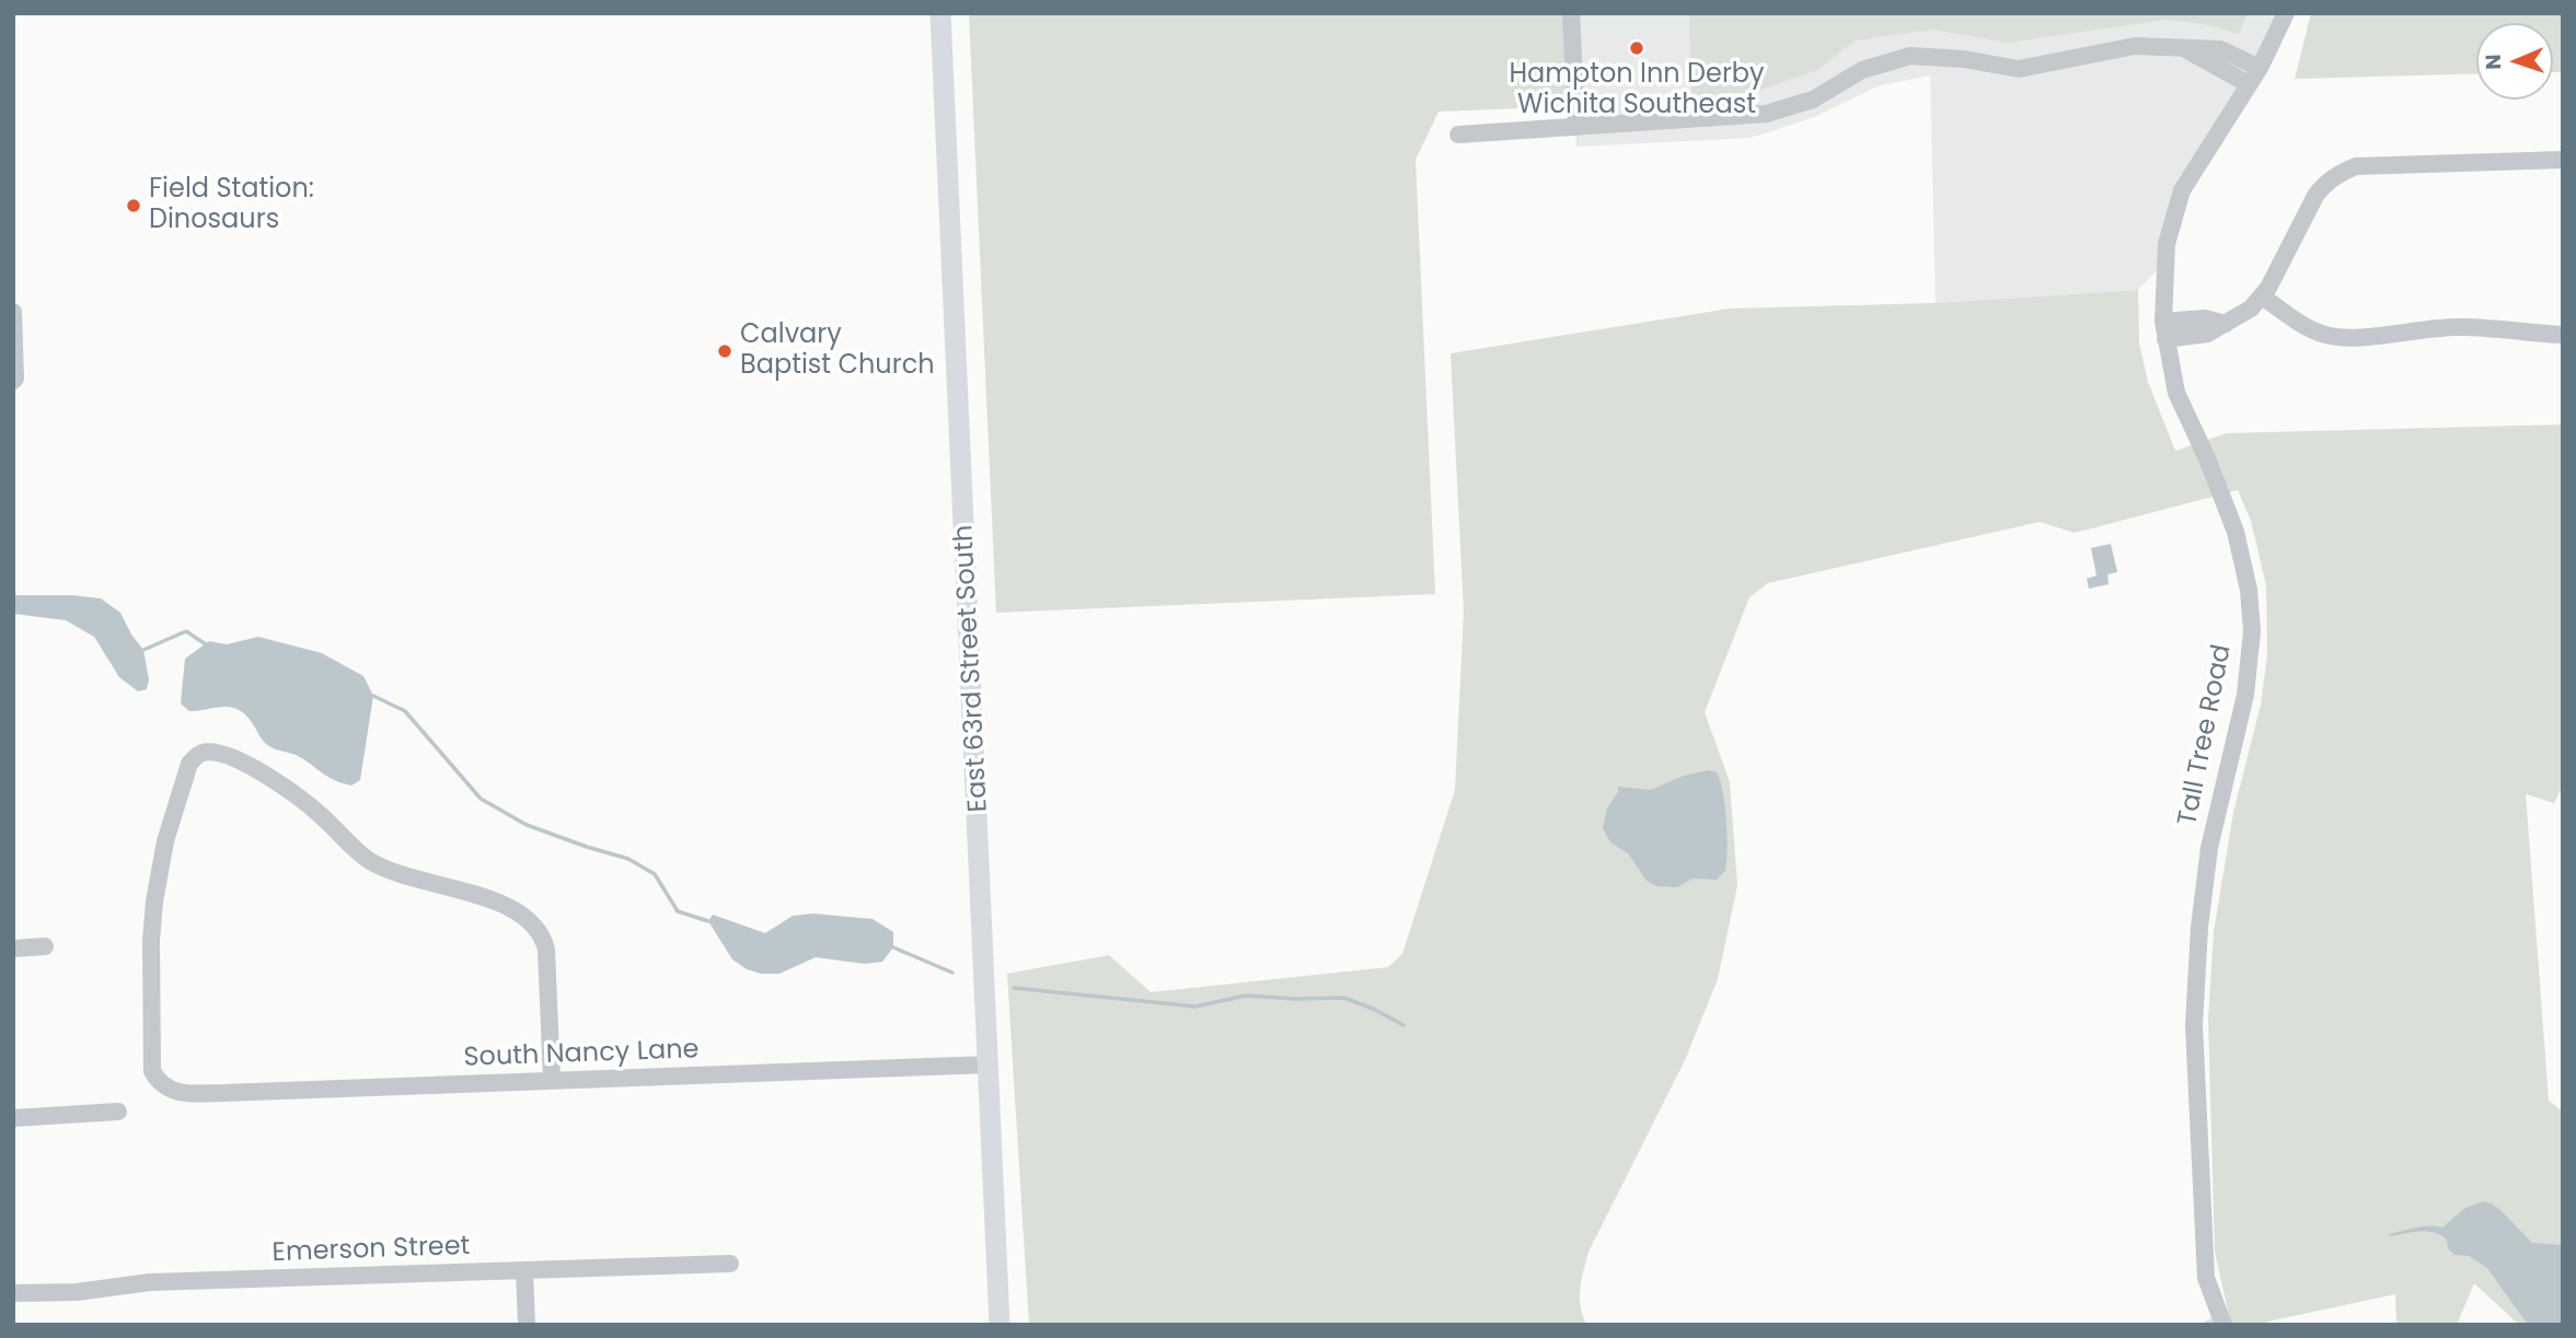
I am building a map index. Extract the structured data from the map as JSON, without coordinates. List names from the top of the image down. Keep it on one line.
{"streets":{"main road":["East 63rd Street South"],"street":["Tall Tree Road","South Nancy Lane","Emerson Street"]},"crossings":[["East 63rd Street South","South Nancy Lane"]],"places":["Hampton Inn Derby Wichita Southeast","Field Station: Dinosaurs","Calvary Baptist Church"],"north":"left"}
